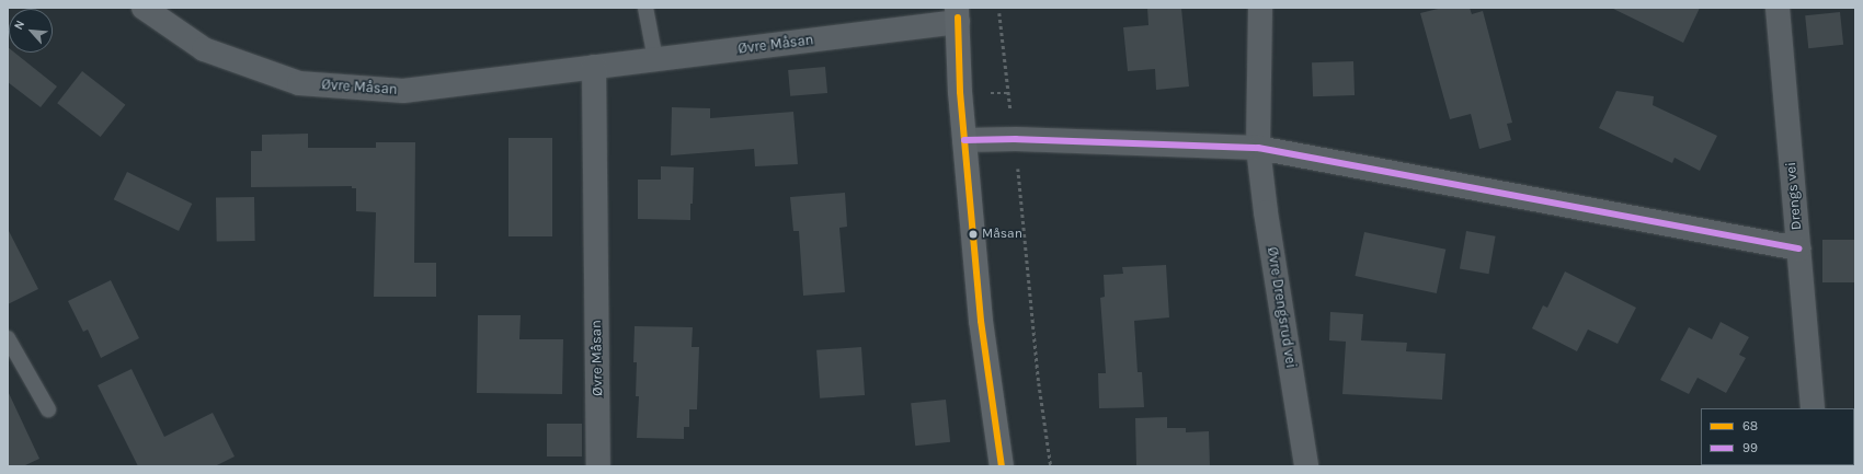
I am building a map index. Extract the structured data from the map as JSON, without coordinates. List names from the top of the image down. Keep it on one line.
{"streets":{"street":["Øvre Måsan","Drengs vei","Øvre Drengsrud vei"]},"places":["Måsan"],"lines":["transit line 68","transit line 99"],"legend":["68","99"],"north":"top left"}
